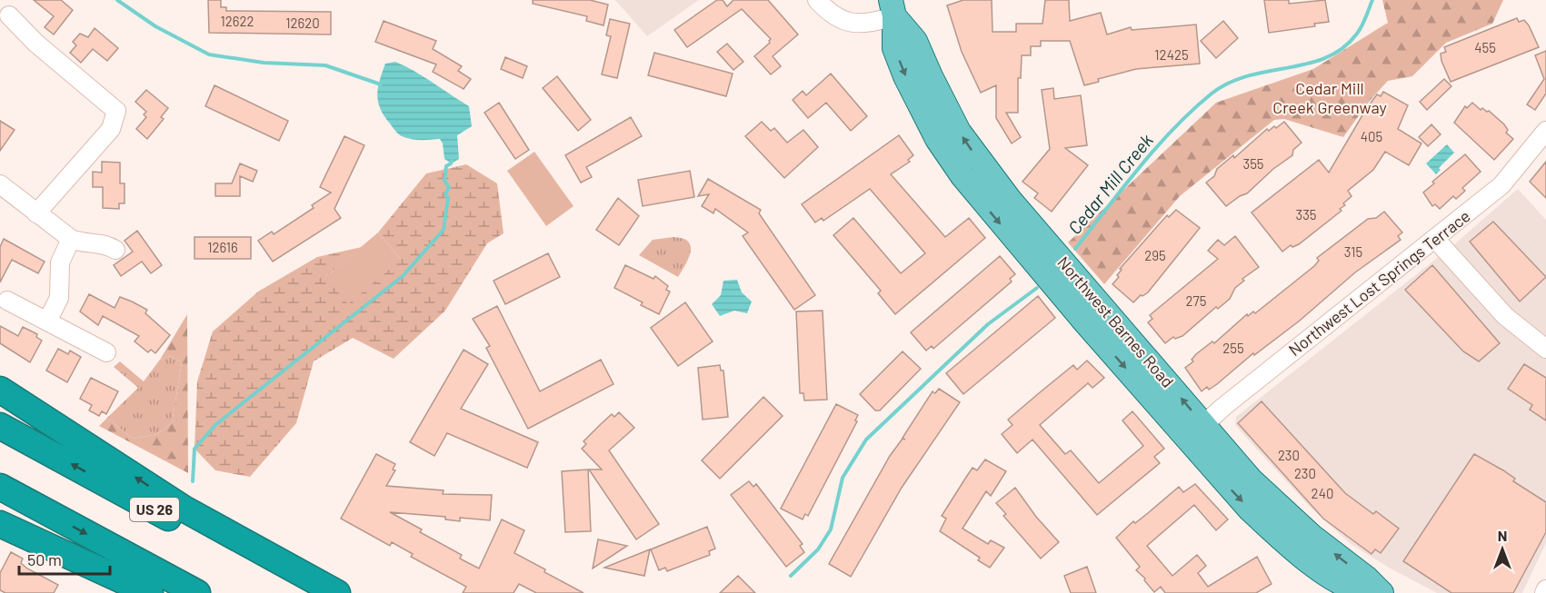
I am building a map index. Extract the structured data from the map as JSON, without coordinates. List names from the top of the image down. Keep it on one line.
{"streets":{"highway":["US 26"],"main road":["Northwest Barnes Road"],"street":["Northwest Lost Springs Terrace"]},"crossings":[["Northwest Lost Springs Terrace","Northwest Barnes Road"]],"water":["Cedar Mill Creek"],"parks":["Cedar Mill Creek Greenway"],"house_numbers":["12622","12620","455","12425","405","355","335","12616","315","295","275","255","230","230","240"],"scale_bar":"50 m","north":"top"}
